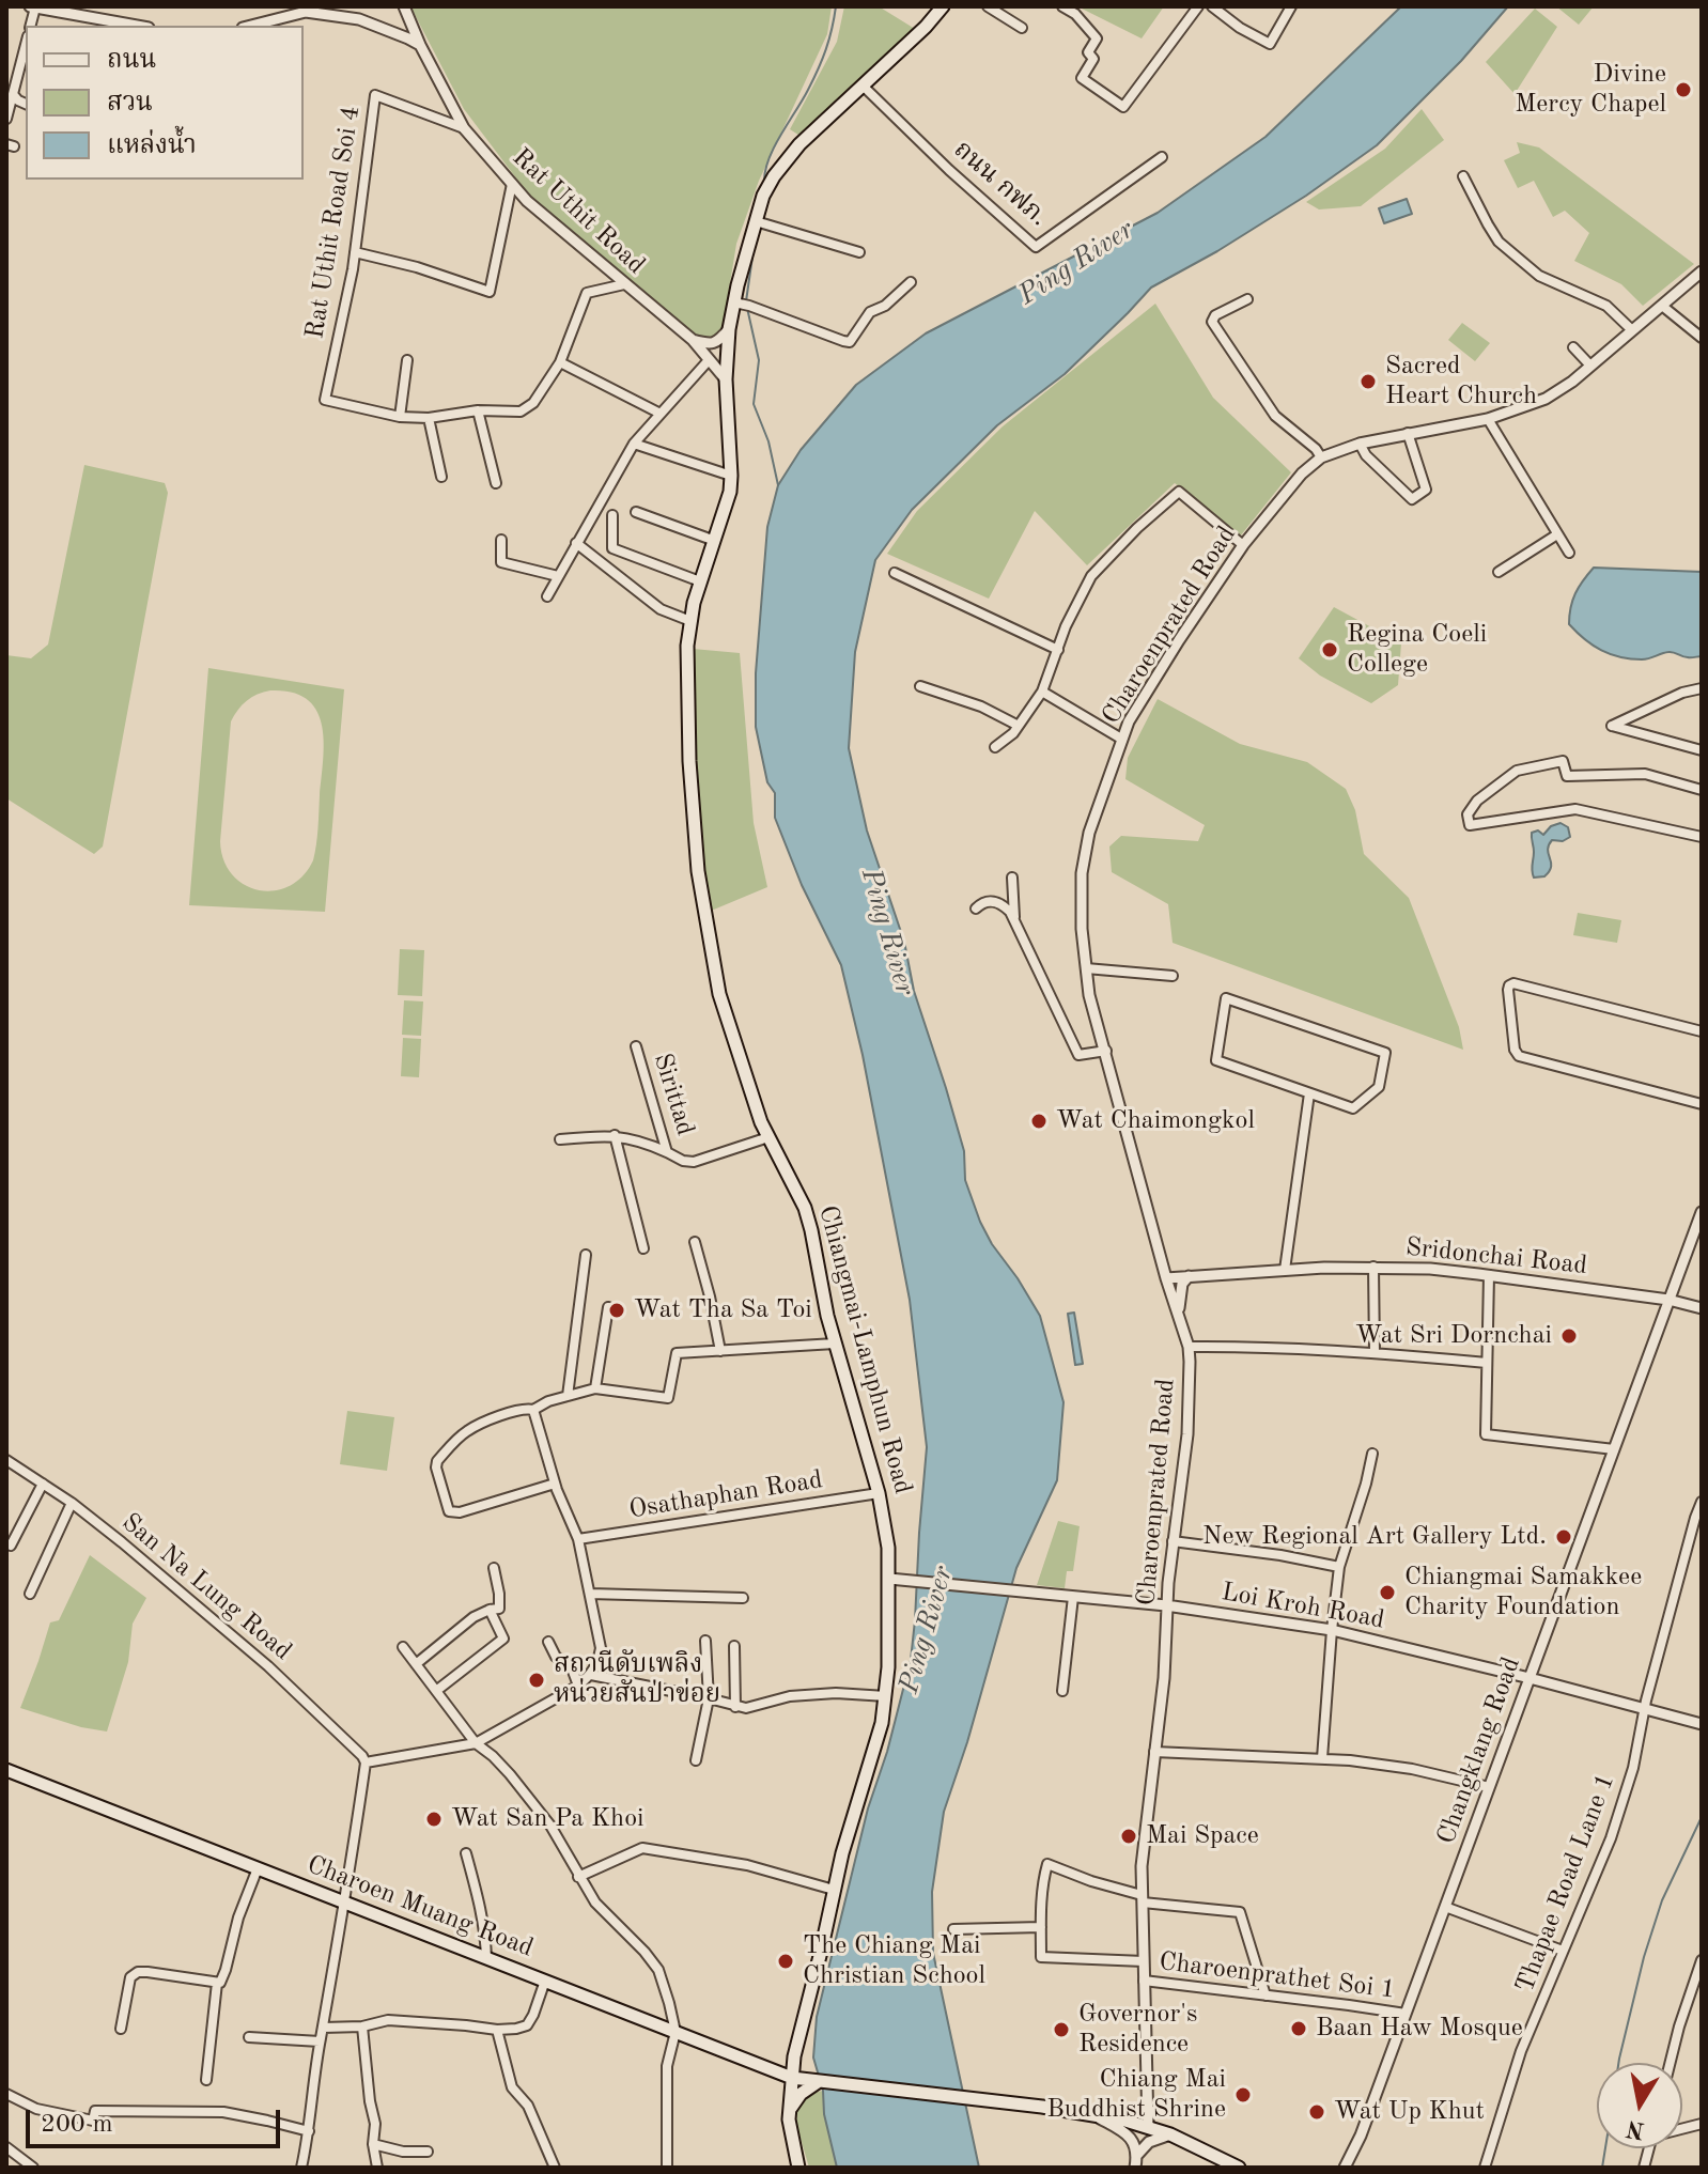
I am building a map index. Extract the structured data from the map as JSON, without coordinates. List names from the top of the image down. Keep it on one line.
{"streets":{"main road":["Chiangmai-Lamphun Road","Charoen Muang Road"],"street":["ถนน กฟภ.","Rat Uthit Road","Rat Uthit Road Soi 4","Charoenprated Road","Sirittad","Sridonchai Road","Osathaphan Road","San Na Lung Road","Loi Kroh Road","Changklang Road","Thapae Road Lane 1","Charoenprathet Soi 1"]},"crossings":[["ถนน กฟภ.","Chiangmai-Lamphun Road"],["Rat Uthit Road","Rat Uthit Road Soi 4"],["Rat Uthit Road","Chiangmai-Lamphun Road"],["Charoenprated Road","Sridonchai Road"],["Charoenprated Road","Loi Kroh Road"],["Charoenprated Road","Charoen Muang Road"],["Charoenprated Road","Charoenprathet Soi 1"],["Sirittad","Chiangmai-Lamphun Road"],["Sridonchai Road","Changklang Road"],["Chiangmai-Lamphun Road","Osathaphan Road"],["Chiangmai-Lamphun Road","Loi Kroh Road"],["Chiangmai-Lamphun Road","Charoen Muang Road"],["Loi Kroh Road","Changklang Road"],["Loi Kroh Road","Thapae Road Lane 1"],["Changklang Road","Charoenprathet Soi 1"]],"water":["Ping River"],"places":["Divine Mercy Chapel","Sacred Heart Church","Regina Coeli College","Wat Chaimongkol","Wat Tha Sa Toi","Wat Sri Dornchai","New Regional Art Gallery Ltd.","Chiangmai Samakkee Charity Foundation","สถานีดับเพลิง หน่วยสันป่าข่อย","Wat San Pa Khoi","Mai Space","The Chiang Mai Christian School","Baan Haw Mosque","Governor's Residence","Chiang Mai Buddhist Shrine","Wat Up Khut"],"legend":["ถนน","สวน","แหล่งน้ำ"],"scale_bar":"200 m","north":"bottom"}
